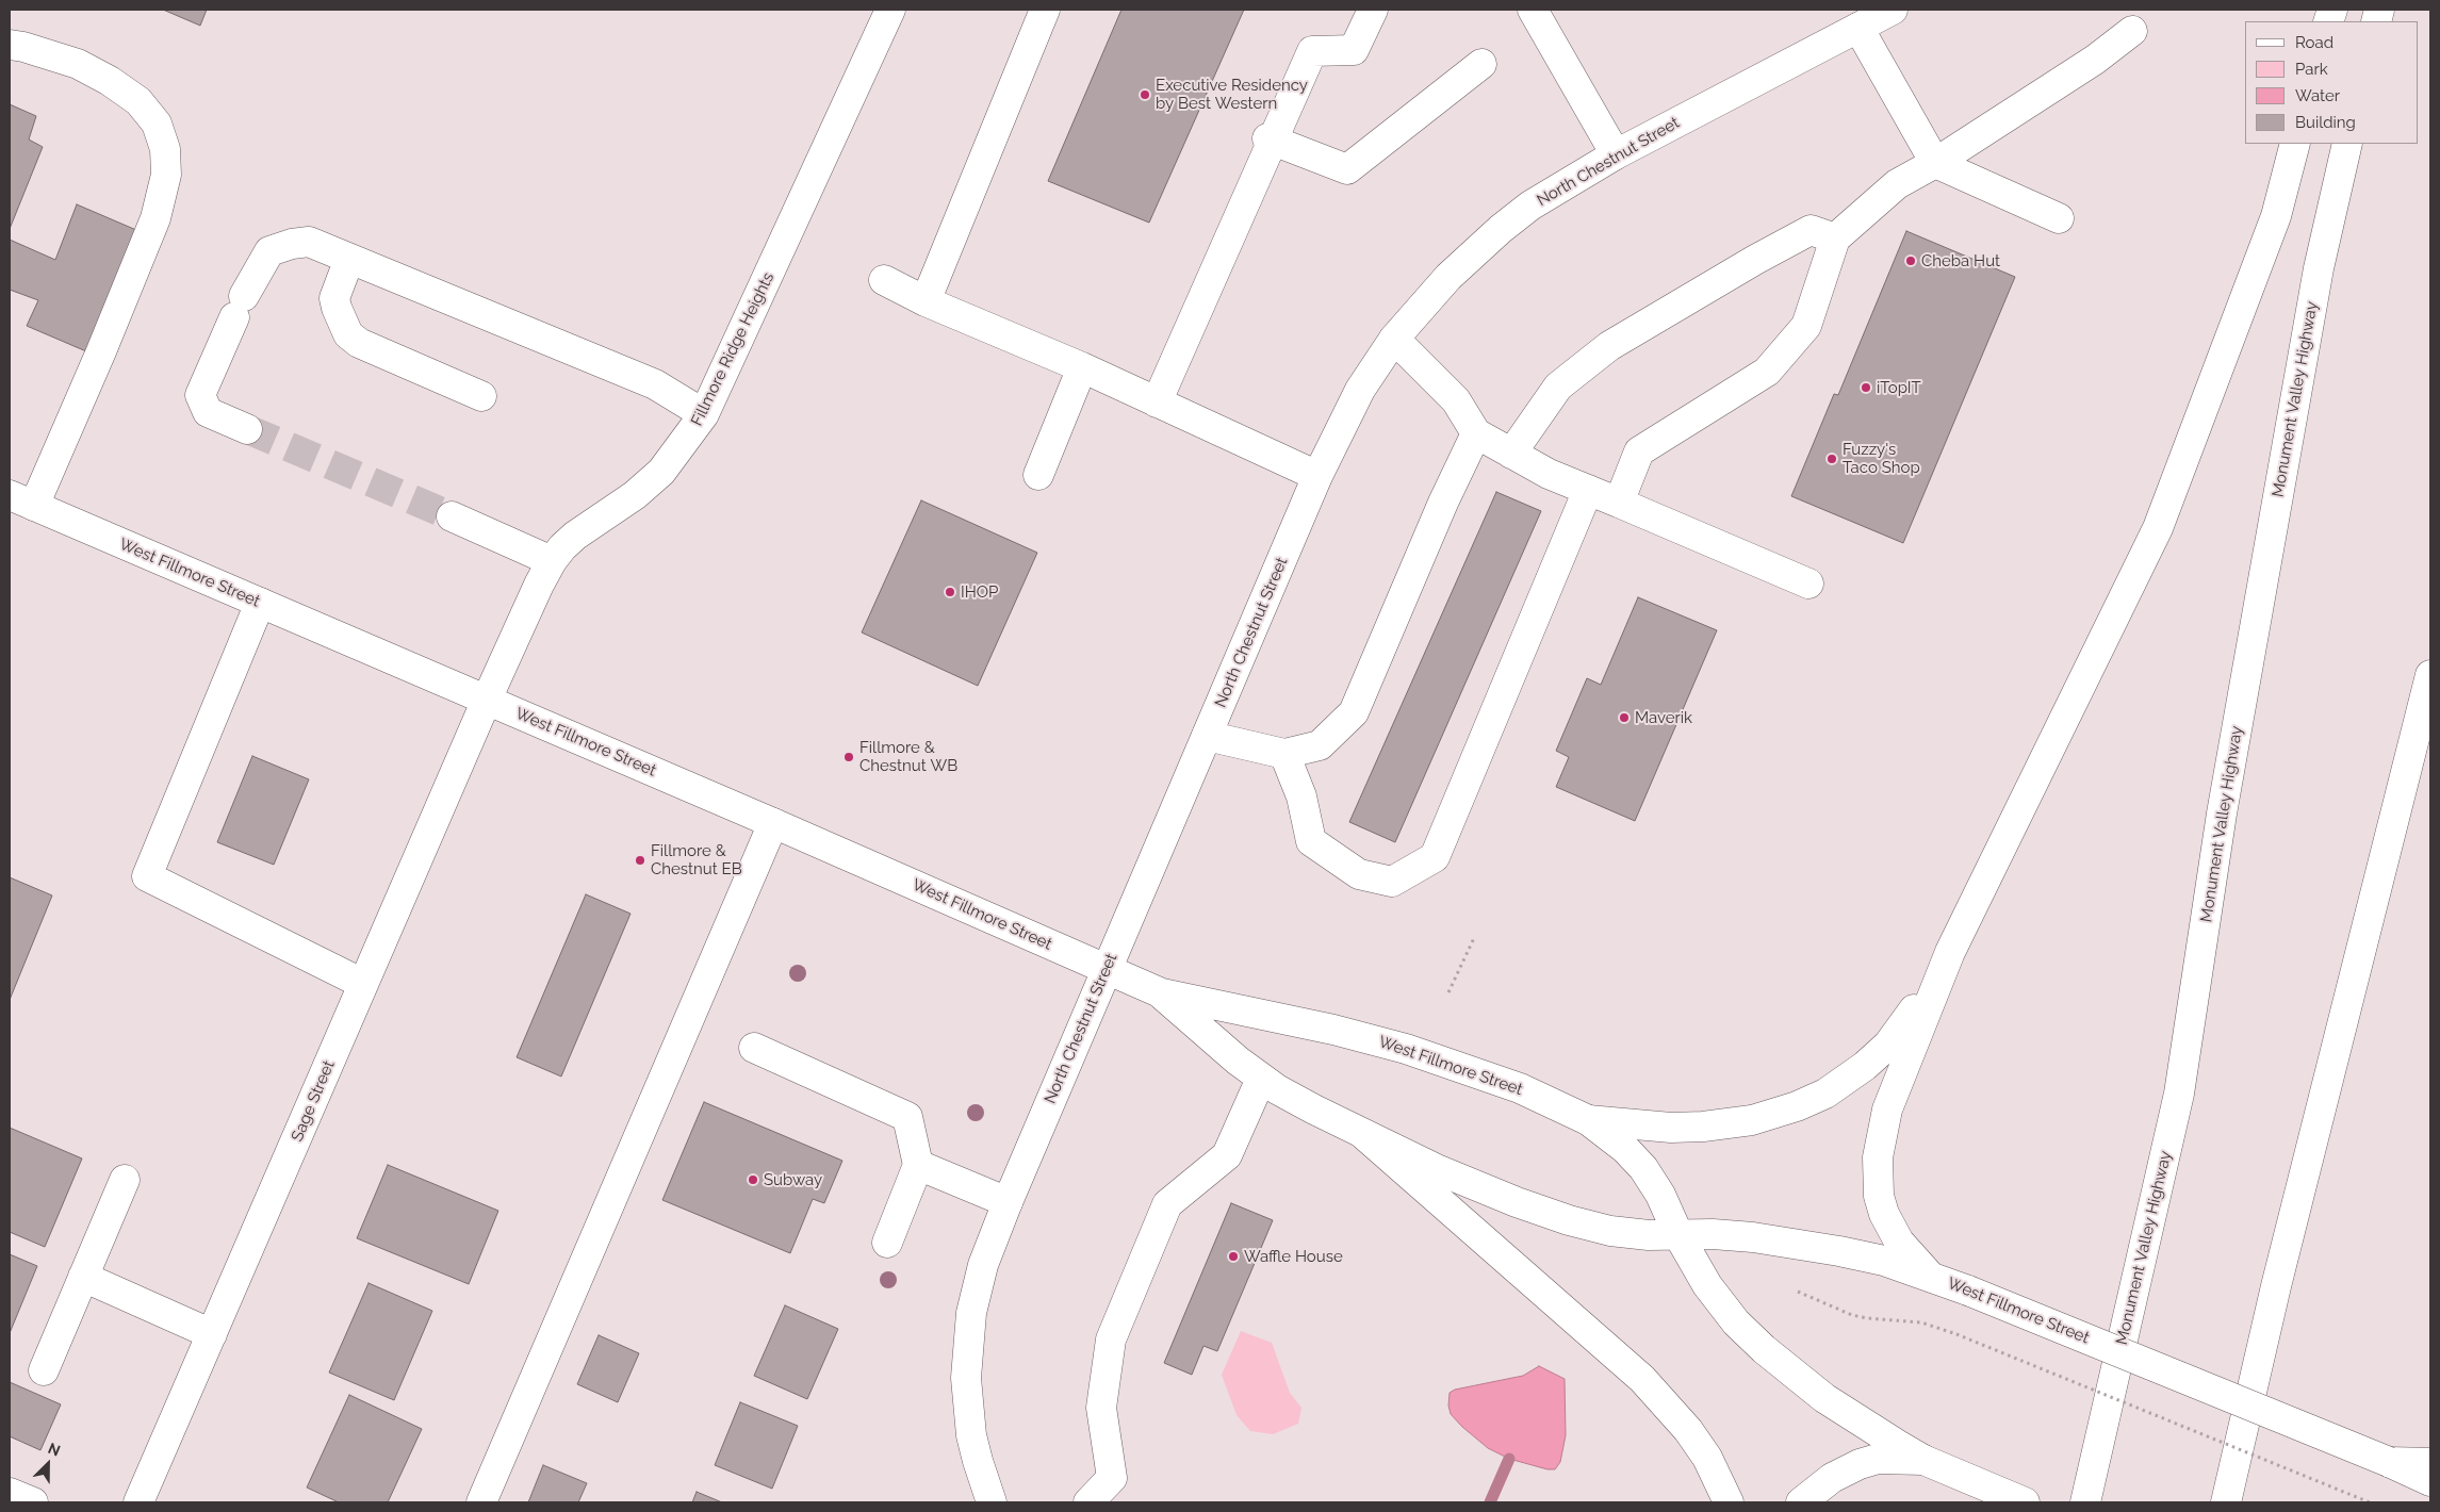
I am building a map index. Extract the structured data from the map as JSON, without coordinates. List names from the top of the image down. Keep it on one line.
{"streets":{"main road":["North Chestnut Street","Fillmore Ridge Heights","Monument Valley Highway","West Fillmore Street","Sage Street"]},"crossings":[["North Chestnut Street","West Fillmore Street"],["Fillmore Ridge Heights","West Fillmore Street"],["Fillmore Ridge Heights","Sage Street"],["West Fillmore Street","Sage Street"]],"places":["Executive Residency by Best Western","Cheba Hut","iTopIT","Fuzzy's Taco Shop","IHOP","Maverik","Fillmore & Chestnut WB","Fillmore & Chestnut EB","Subway","Waffle House"],"legend":["Road","Park","Water","Building"],"north":"top right"}
